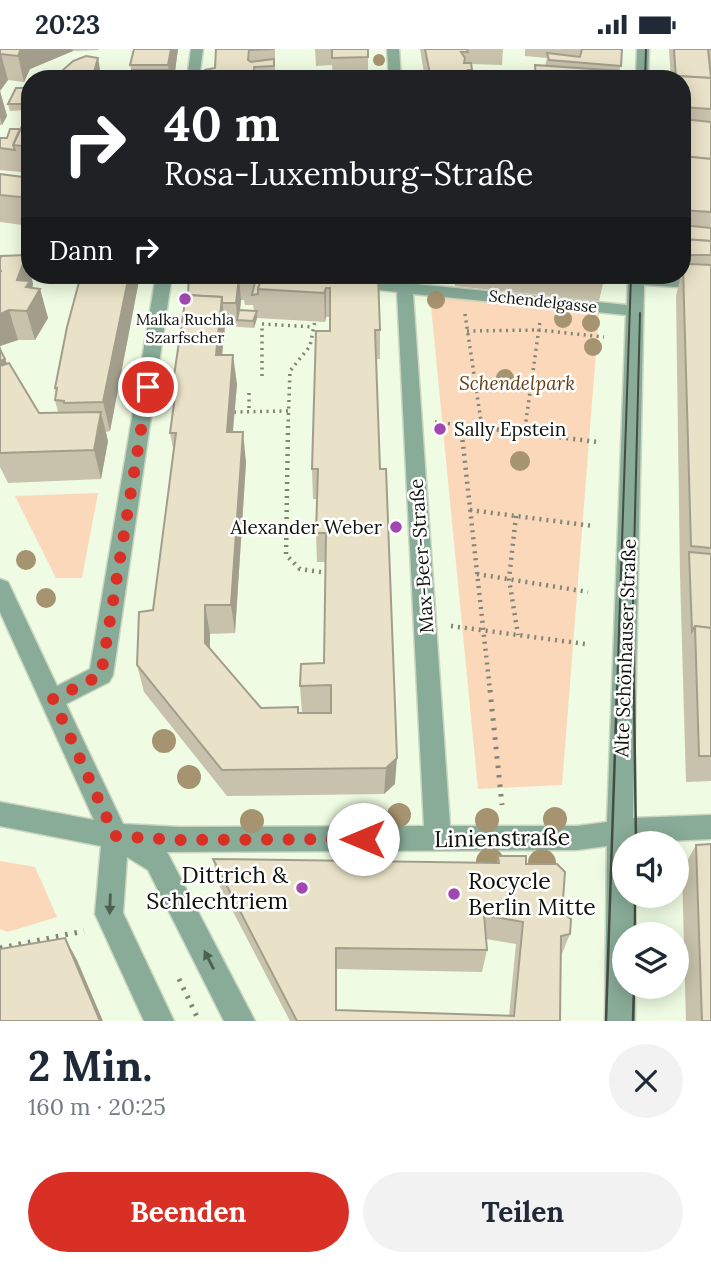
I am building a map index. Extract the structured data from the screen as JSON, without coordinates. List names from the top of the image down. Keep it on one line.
{"streets":{"street":["Schendelgasse","Max-Beer-Straße","Alte Schönhauser Straße","Linienstraße"]},"crossings":[["Schendelgasse","Alte Schönhauser Straße"],["Max-Beer-Straße","Linienstraße"],["Alte Schönhauser Straße","Linienstraße"]],"parks":["Schendelpark"],"places":["Malka Ruchla Szarfscher","Sally Epstein","Alexander Weber","Dittrich & Schlechtriem","Rocycle Berlin Mitte"],"page":{"status":"20:23","turn":["40 m","Rosa-Luxemburg-Straße"],"then":"Dann","heading":["2 Min.","160 m · 20:25"],"buttons":["Beenden","Teilen"]}}
